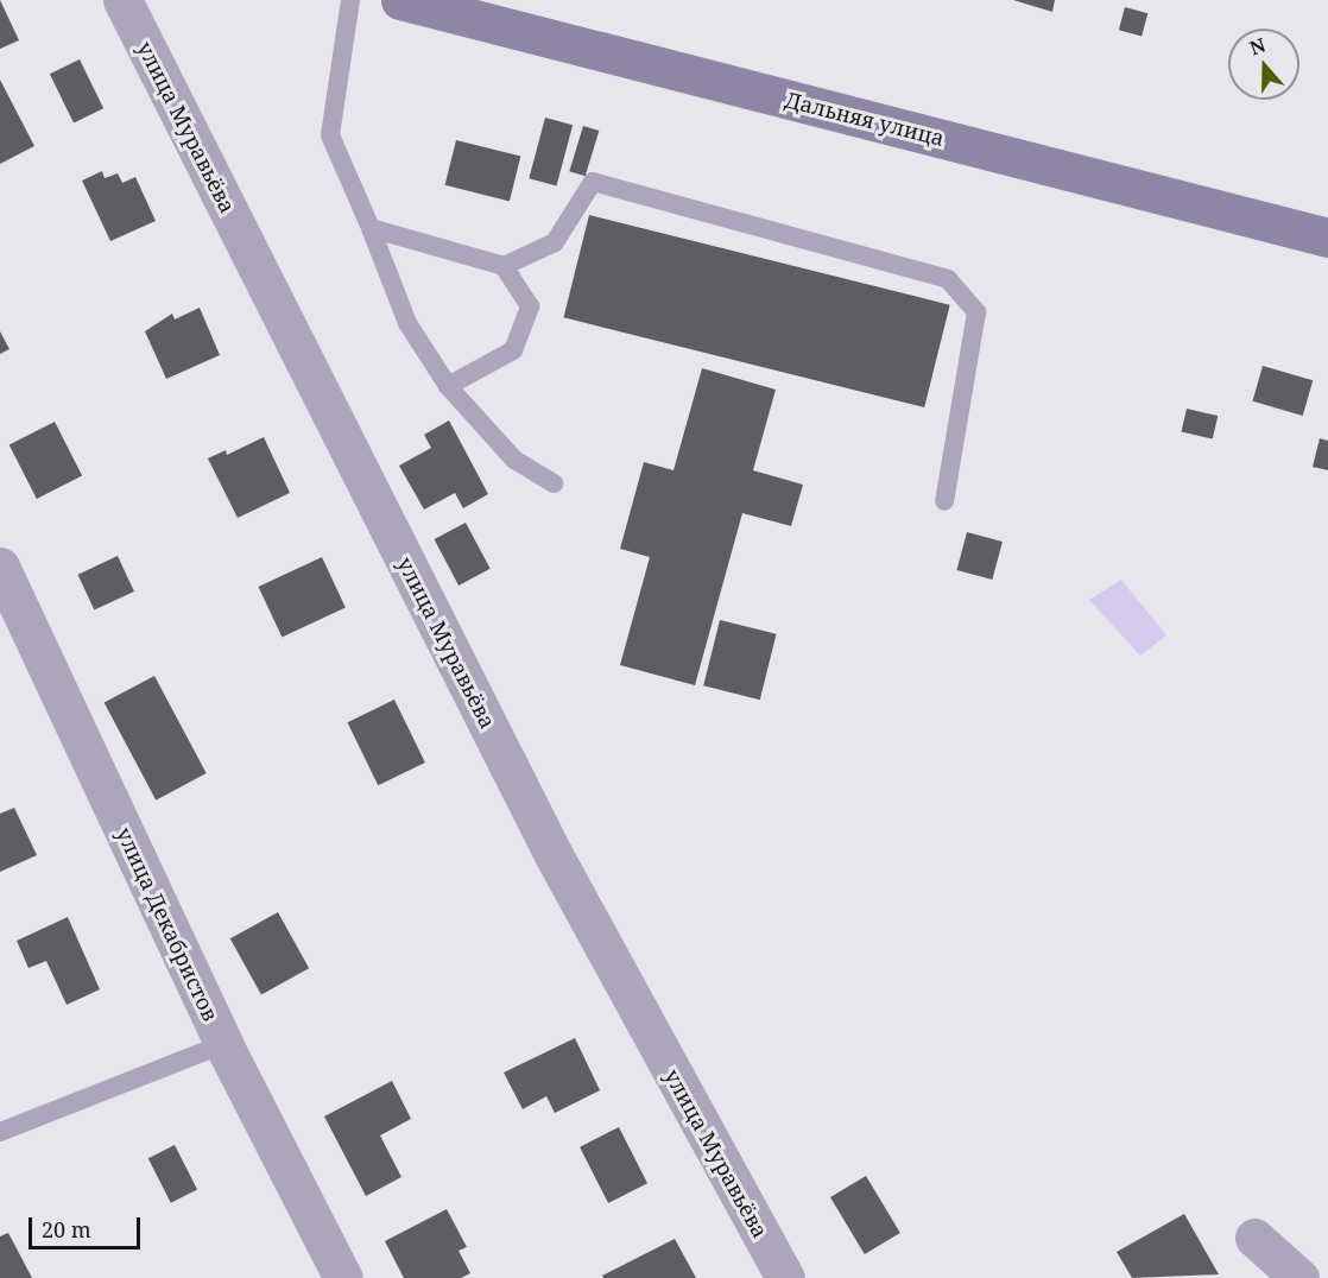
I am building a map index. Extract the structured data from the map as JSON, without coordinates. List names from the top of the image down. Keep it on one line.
{"streets":{"main road":["Дальняя улица"],"street":["улица Муравьёва","улица Декабристов"]},"scale_bar":"20 m","north":"top"}
